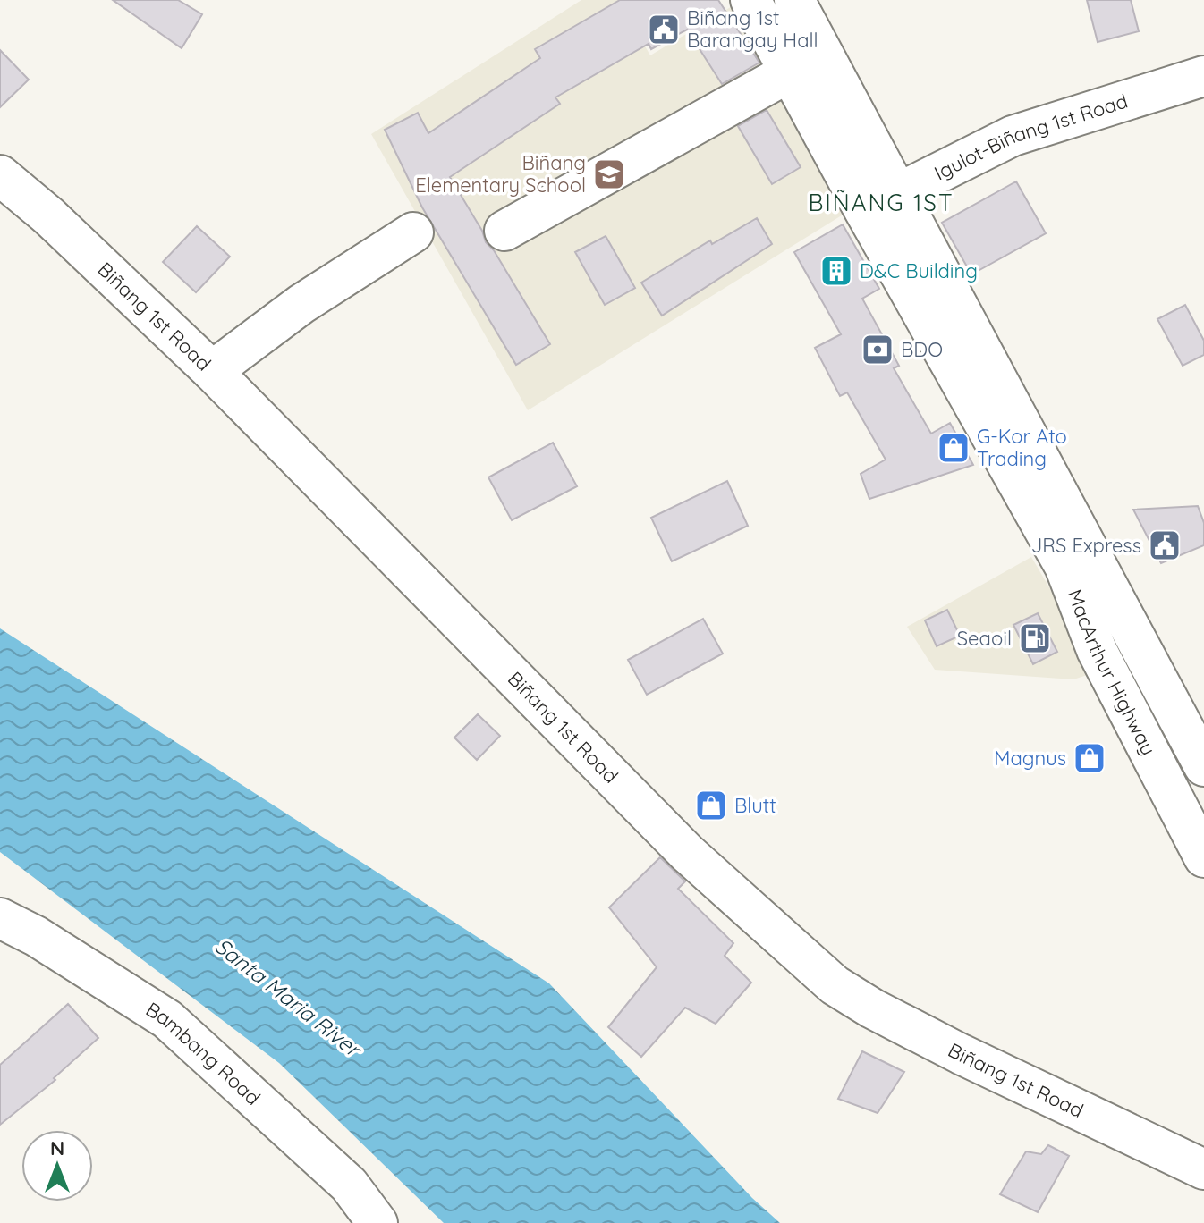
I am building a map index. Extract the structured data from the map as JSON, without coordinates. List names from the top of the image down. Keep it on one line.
{"streets":{"main road":["Igulot-Biñang 1st Road","Biñang 1st Road","MacArthur Highway","Bambang Road"]},"crossings":[["Igulot-Biñang 1st Road","MacArthur Highway"]],"districts":["BIÑANG 1ST"],"water":["Santa Maria River"],"places":{"public building":["Biñang 1st Barangay Hall","JRS Express"],"school or university":["Biñang Elementary School"],"building":["D&C Building"],"bank":["BDO"],"shop":["G-Kor Ato Trading","Magnus","Blutt"],"fuel station":["Seaoil"]},"north":"top"}
